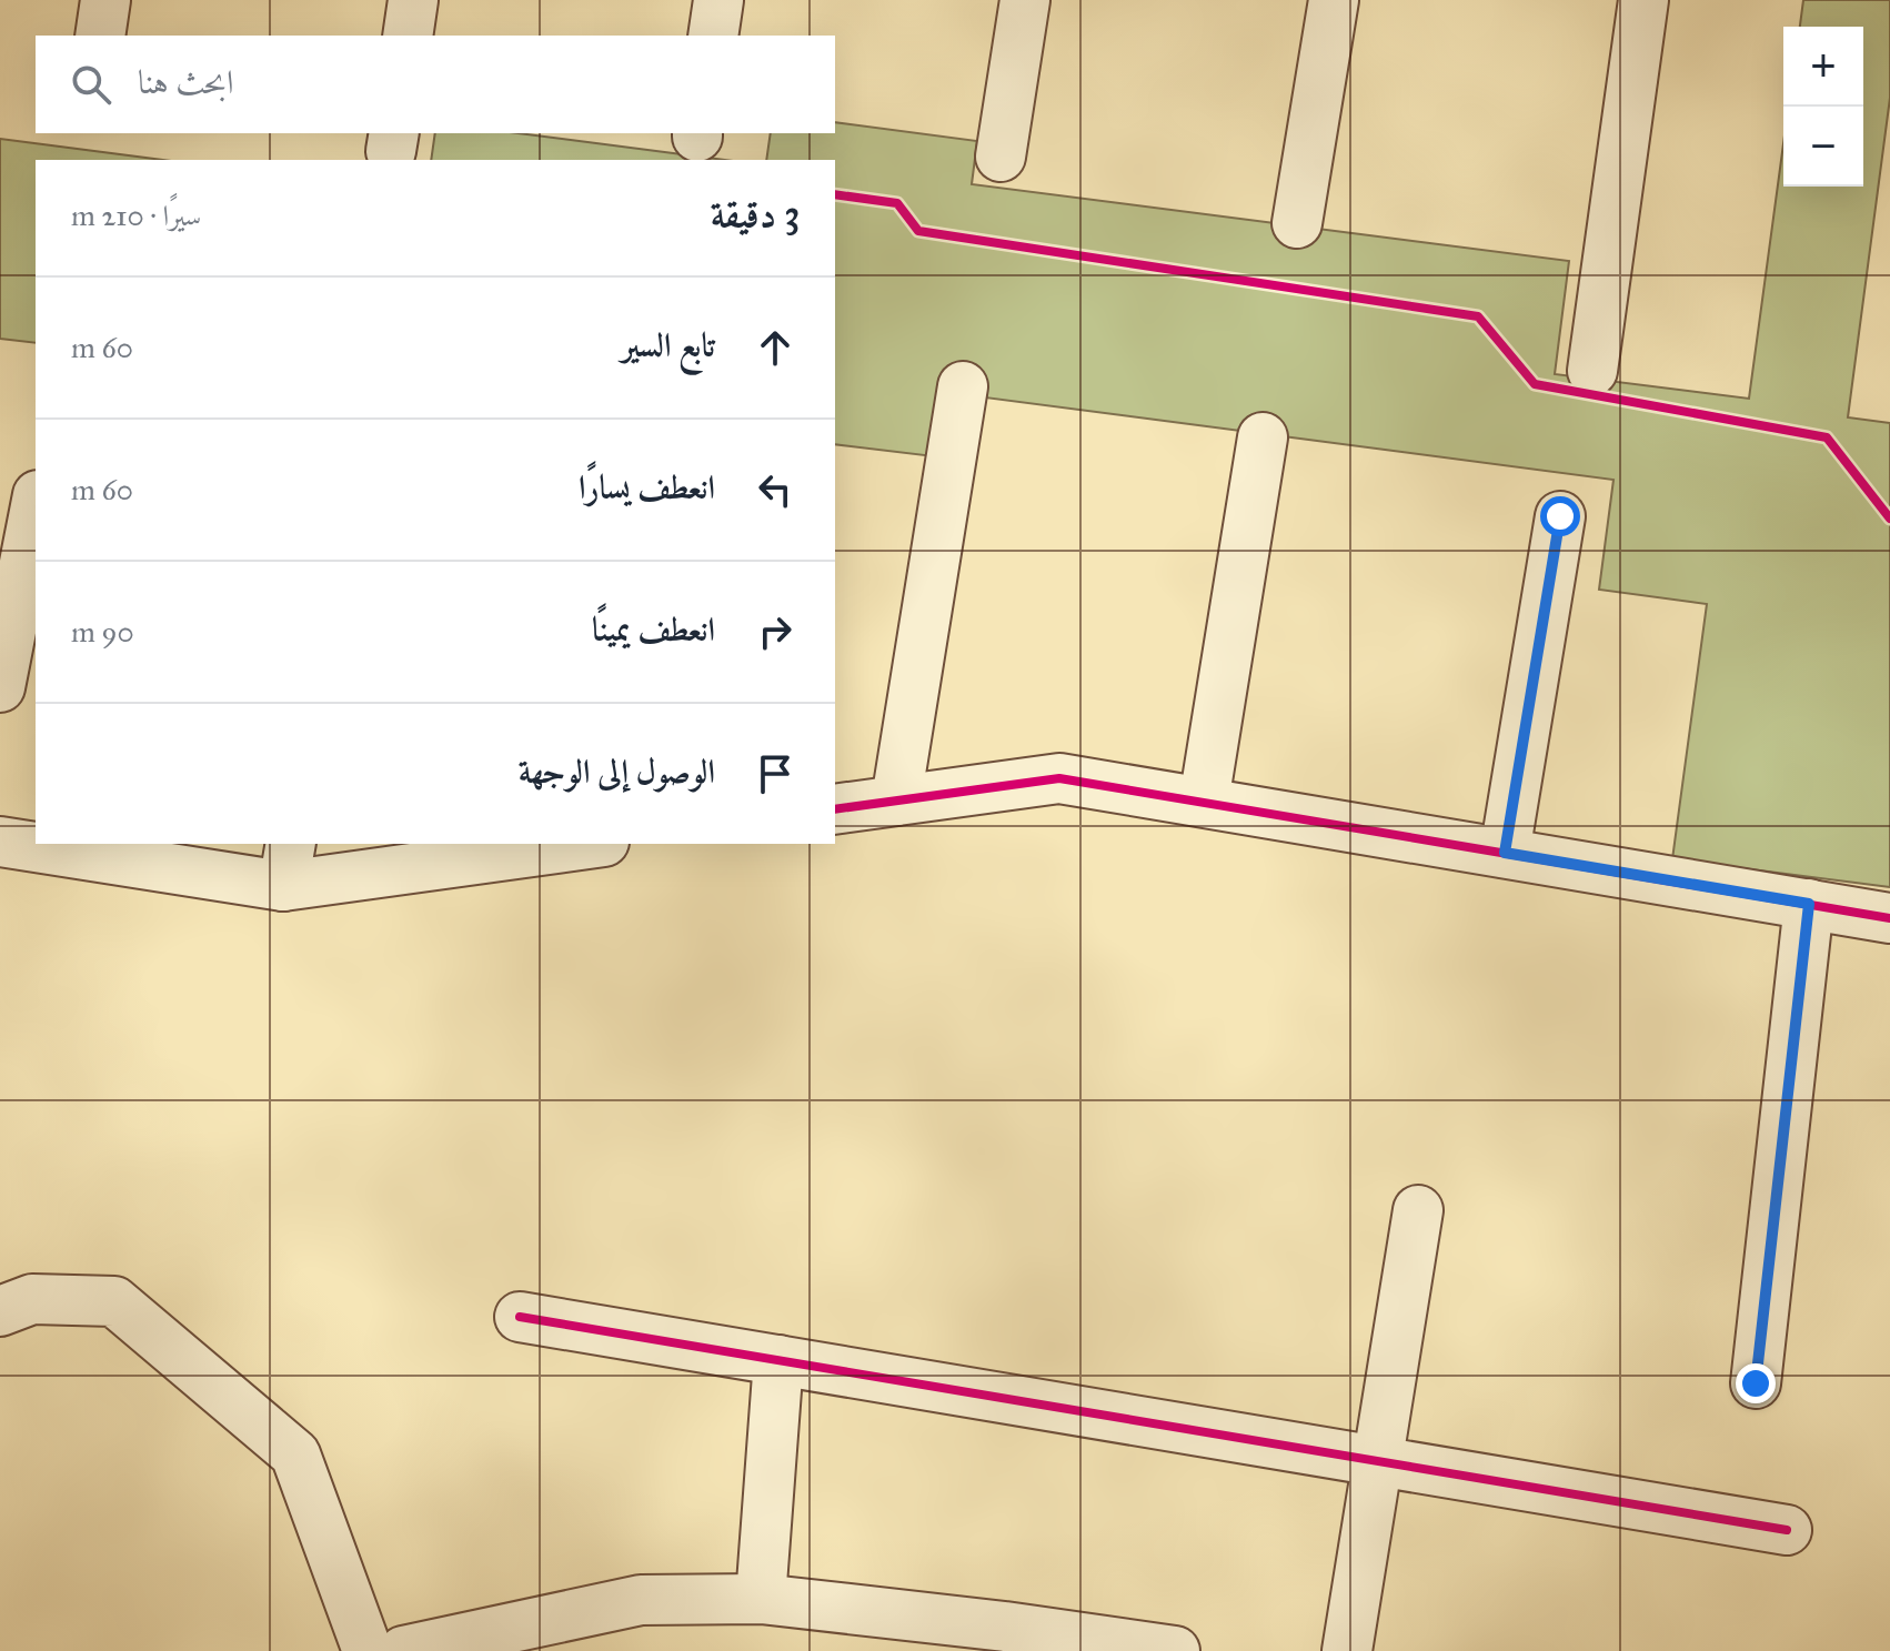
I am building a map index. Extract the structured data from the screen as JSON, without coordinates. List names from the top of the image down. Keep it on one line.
{"page":{"map_buttons":["+","−"],"search":"ابحث هنا","heading":["3 دقيقة","سيرًا · 210 m"],"list":[["تابع السير","60 m"],["انعطف يسارًا","60 m"],["انعطف يمينًا","90 m"],"الوصول إلى الوجهة"]}}
